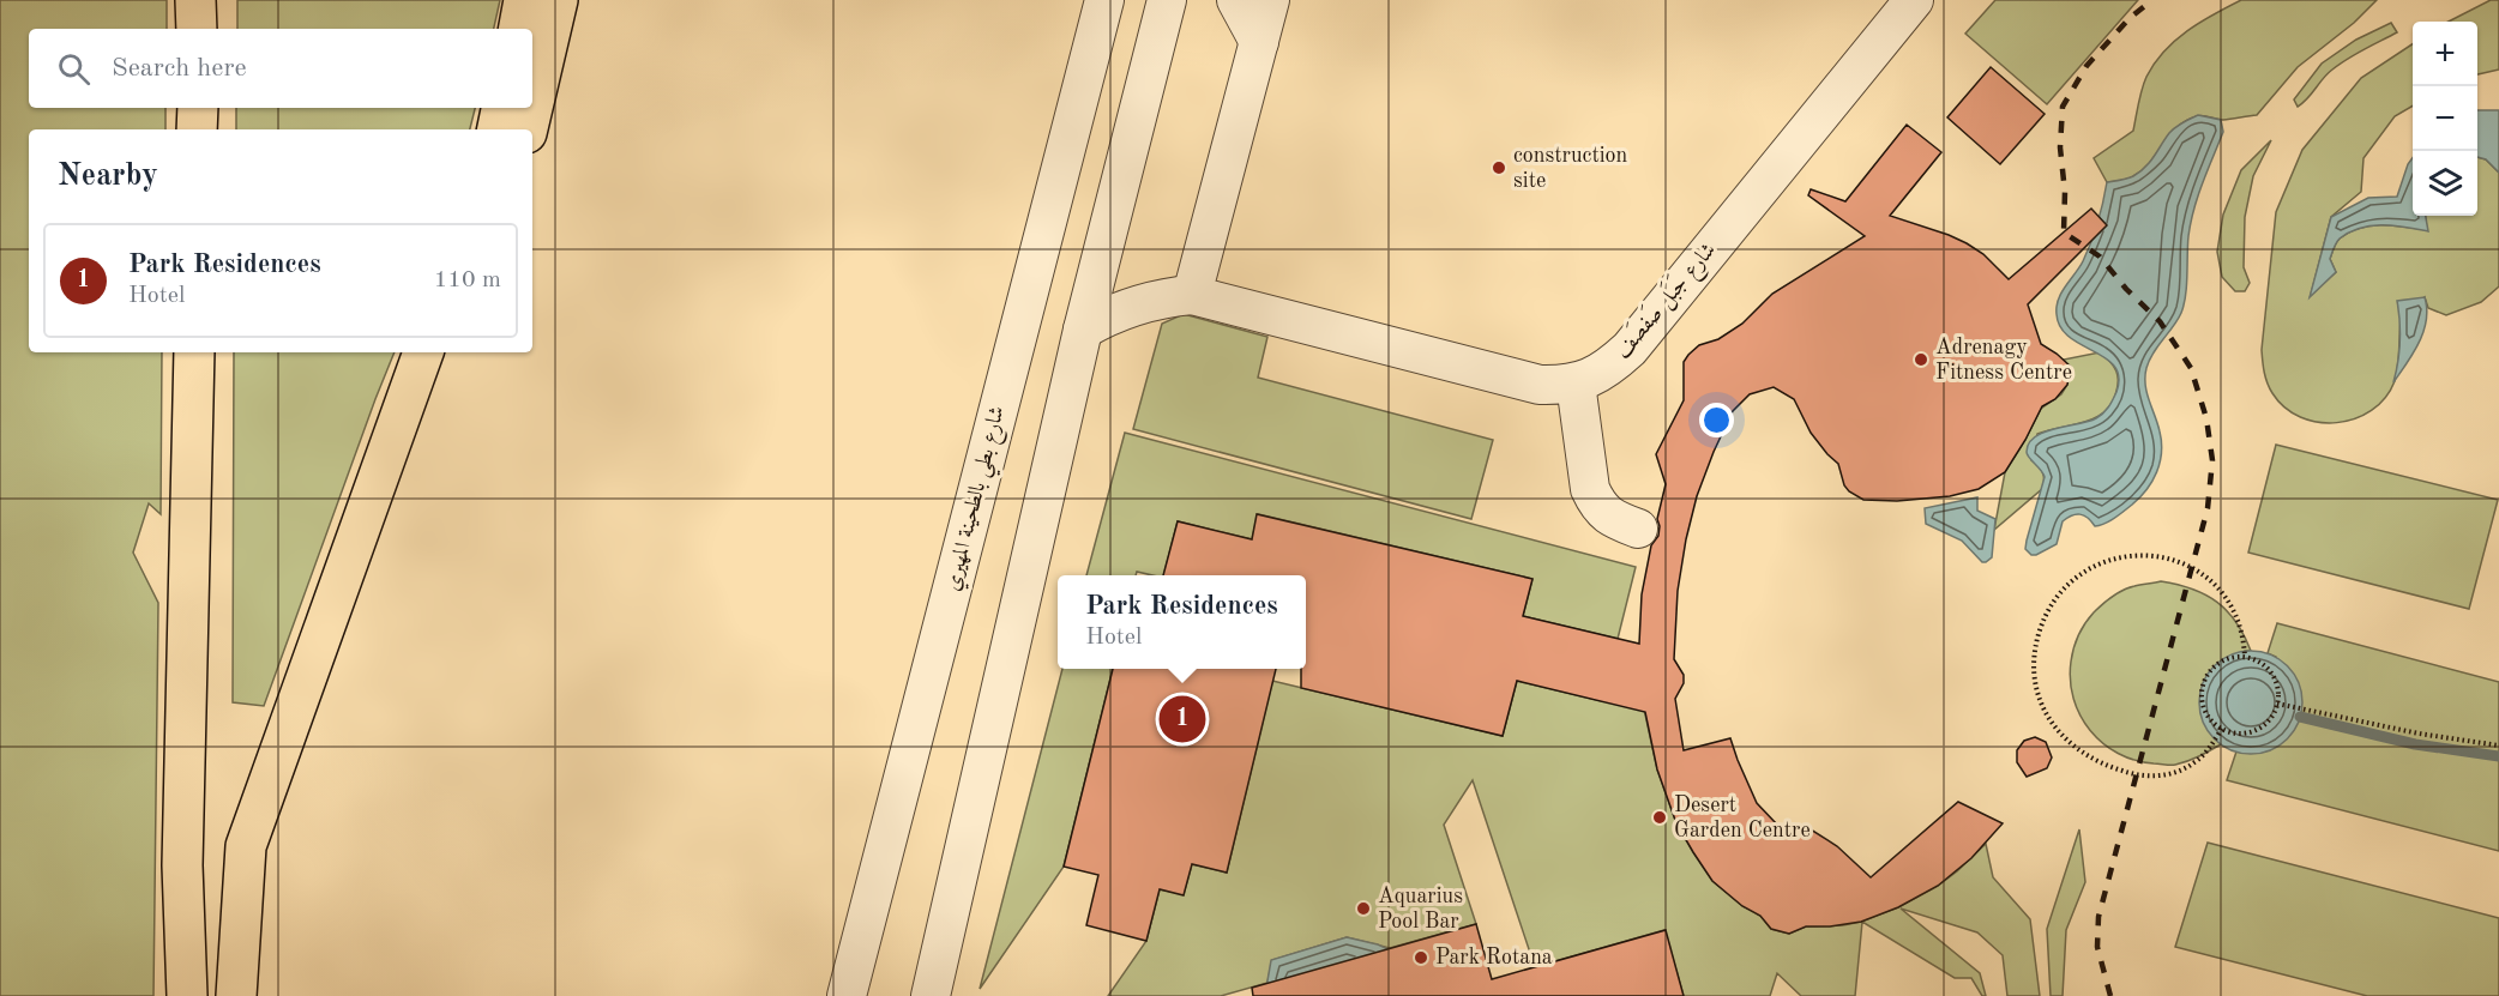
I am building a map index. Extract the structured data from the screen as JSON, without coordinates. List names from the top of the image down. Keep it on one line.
{"streets":{"street":["شارع جَبَل صَفصَف","شارع بطي بالطحينة المهيري"]},"places":["construction site","Adrenagy Fitness Centre","Desert Garden Centre","Aquarius Pool Bar","Park Rotana"],"page":{"map_buttons":["+","−"],"search":"Search here","heading":"Nearby","list":[{"mark":"1","name":"Park Residences","note":"Hotel","value":"110 m"}],"popup":["Park Residences","Hotel"],"pins":"1"}}
